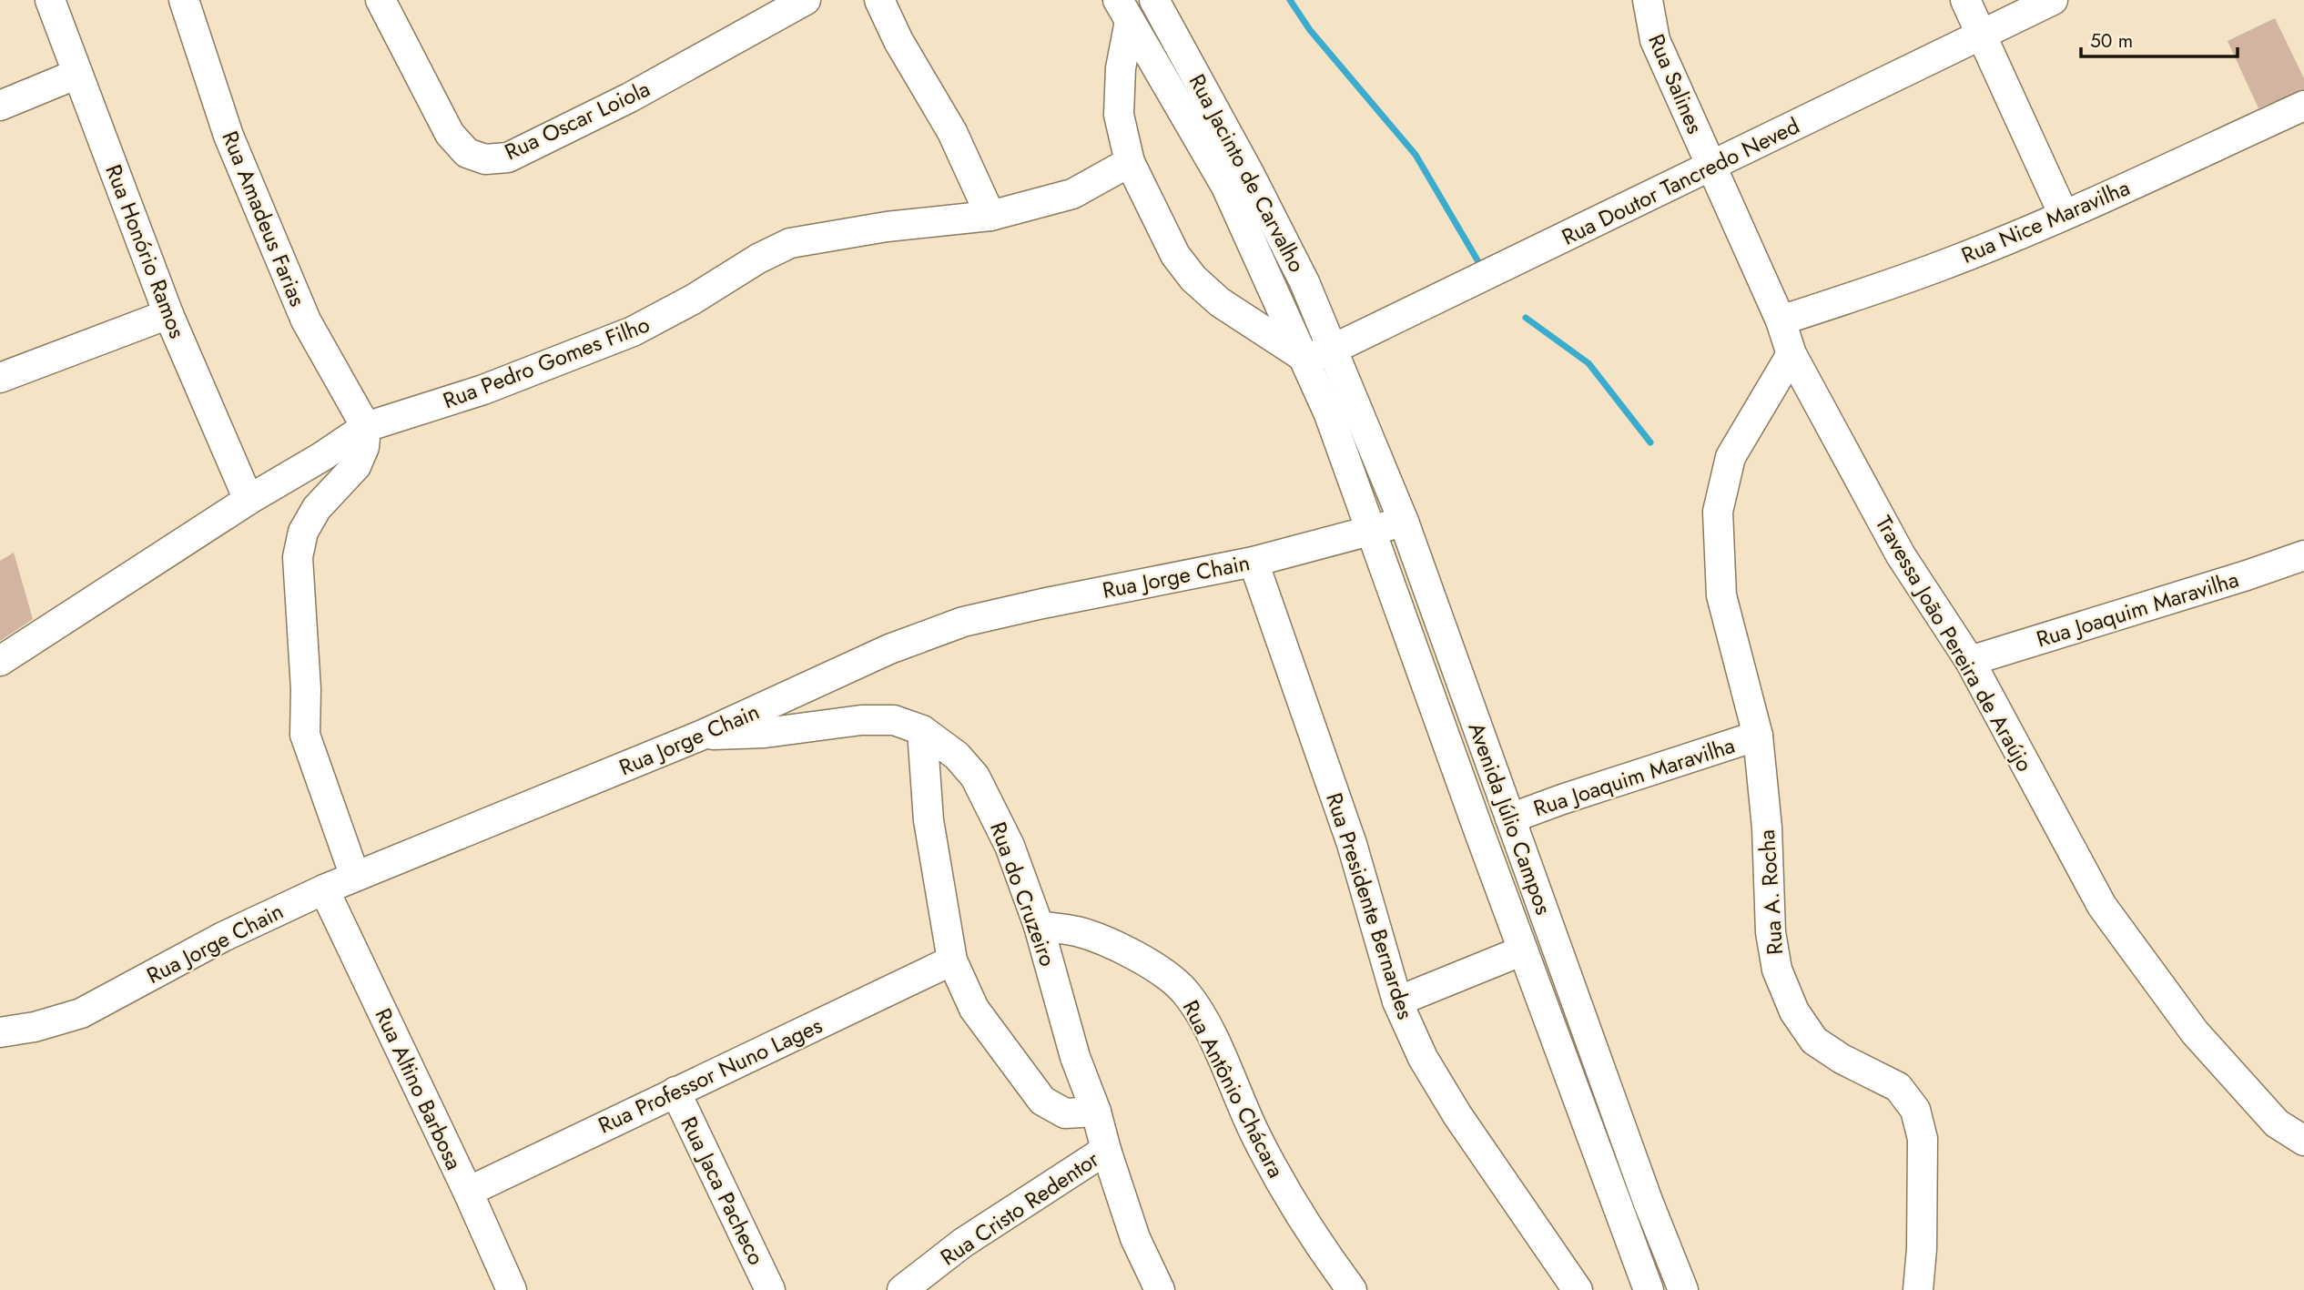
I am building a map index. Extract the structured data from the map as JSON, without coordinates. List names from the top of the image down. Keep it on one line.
{"streets":{"street":["Rua Salines","Rua Oscar Loiola","Rua Jacinto de Carvalho","Rua Doutor Tancredo Neved","Rua Amadeus Farias","Rua Nice Maravilha","Rua Honório Ramos","Rua Pedro Gomes Filho","Rua Jorge Chain","Rua Joaquim Maravilha","Travessa João Pereira de Araújo","Avenida Júlio Campos","Rua A. Rocha","Rua do Cruzeiro","Rua Presidente Bernardes","Rua Professor Nuno Lages","Rua Altino Barbosa","Rua Antônio Chácara","Rua Jaca Pacheco","Rua Cristo Redentor"]},"crossings":[["Rua Salines","Rua Doutor Tancredo Neved"],["Rua Salines","Travessa João Pereira de Araújo"],["Rua Doutor Tancredo Neved","Travessa João Pereira de Araújo"],["Rua Doutor Tancredo Neved","Avenida Júlio Campos"],["Rua Amadeus Farias","Rua Pedro Gomes Filho"],["Rua Nice Maravilha","Travessa João Pereira de Araújo"],["Rua Honório Ramos","Rua Pedro Gomes Filho"],["Rua Jorge Chain","Avenida Júlio Campos"],["Rua Jorge Chain","Rua do Cruzeiro"],["Rua Jorge Chain","Rua Presidente Bernardes"],["Rua Jorge Chain","Rua Altino Barbosa"],["Rua Joaquim Maravilha","Travessa João Pereira de Araújo"],["Rua Joaquim Maravilha","Avenida Júlio Campos"],["Rua Joaquim Maravilha","Rua A. Rocha"],["Travessa João Pereira de Araújo","Rua A. Rocha"],["Rua do Cruzeiro","Rua Antônio Chácara"],["Rua do Cruzeiro","Rua Cristo Redentor"],["Rua Professor Nuno Lages","Rua Altino Barbosa"],["Rua Professor Nuno Lages","Rua Jaca Pacheco"]],"scale_bar":"50 m"}
